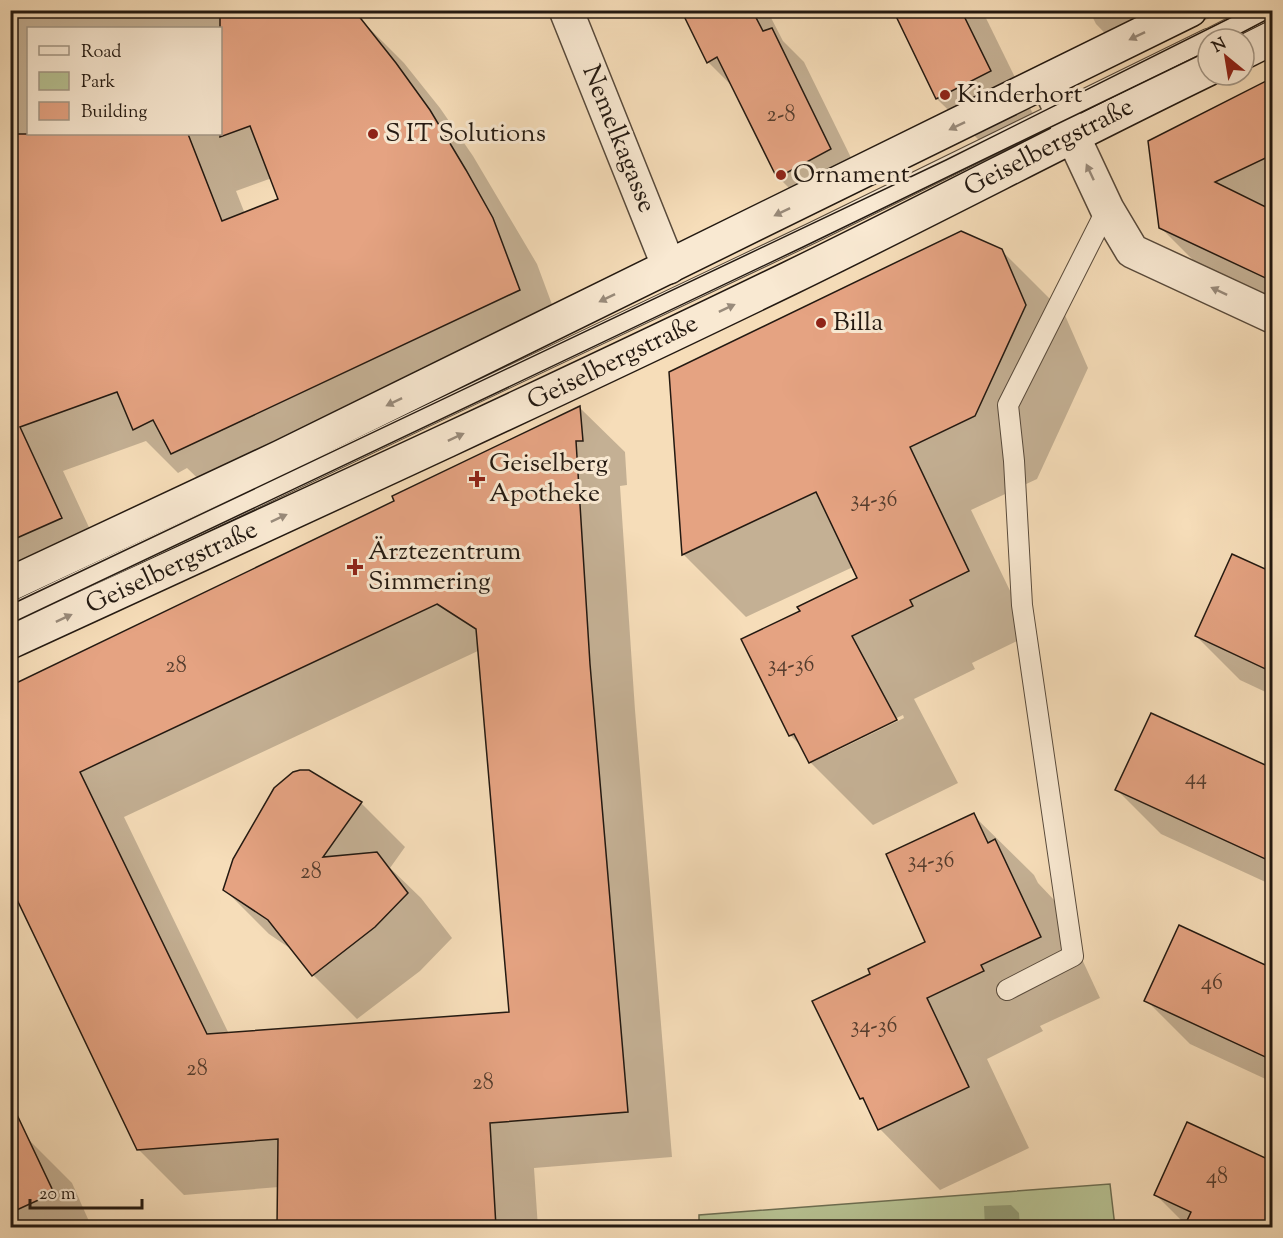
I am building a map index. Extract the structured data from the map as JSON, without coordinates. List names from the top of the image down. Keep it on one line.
{"streets":{"main road":["Nemelkagasse","Geiselbergstraße"]},"places":{"other":["Kinderhort","S IT Solutions","Ornament","Billa"],"health":["Geiselberg Apotheke","Ärztezentrum Simmering"]},"house_numbers":["2-8","34-36","34-36","28","44","34-36","28","46","34-36","28","28","48"],"legend":["Road","Park","Building"],"scale_bar":"20 m","north":"top left"}
